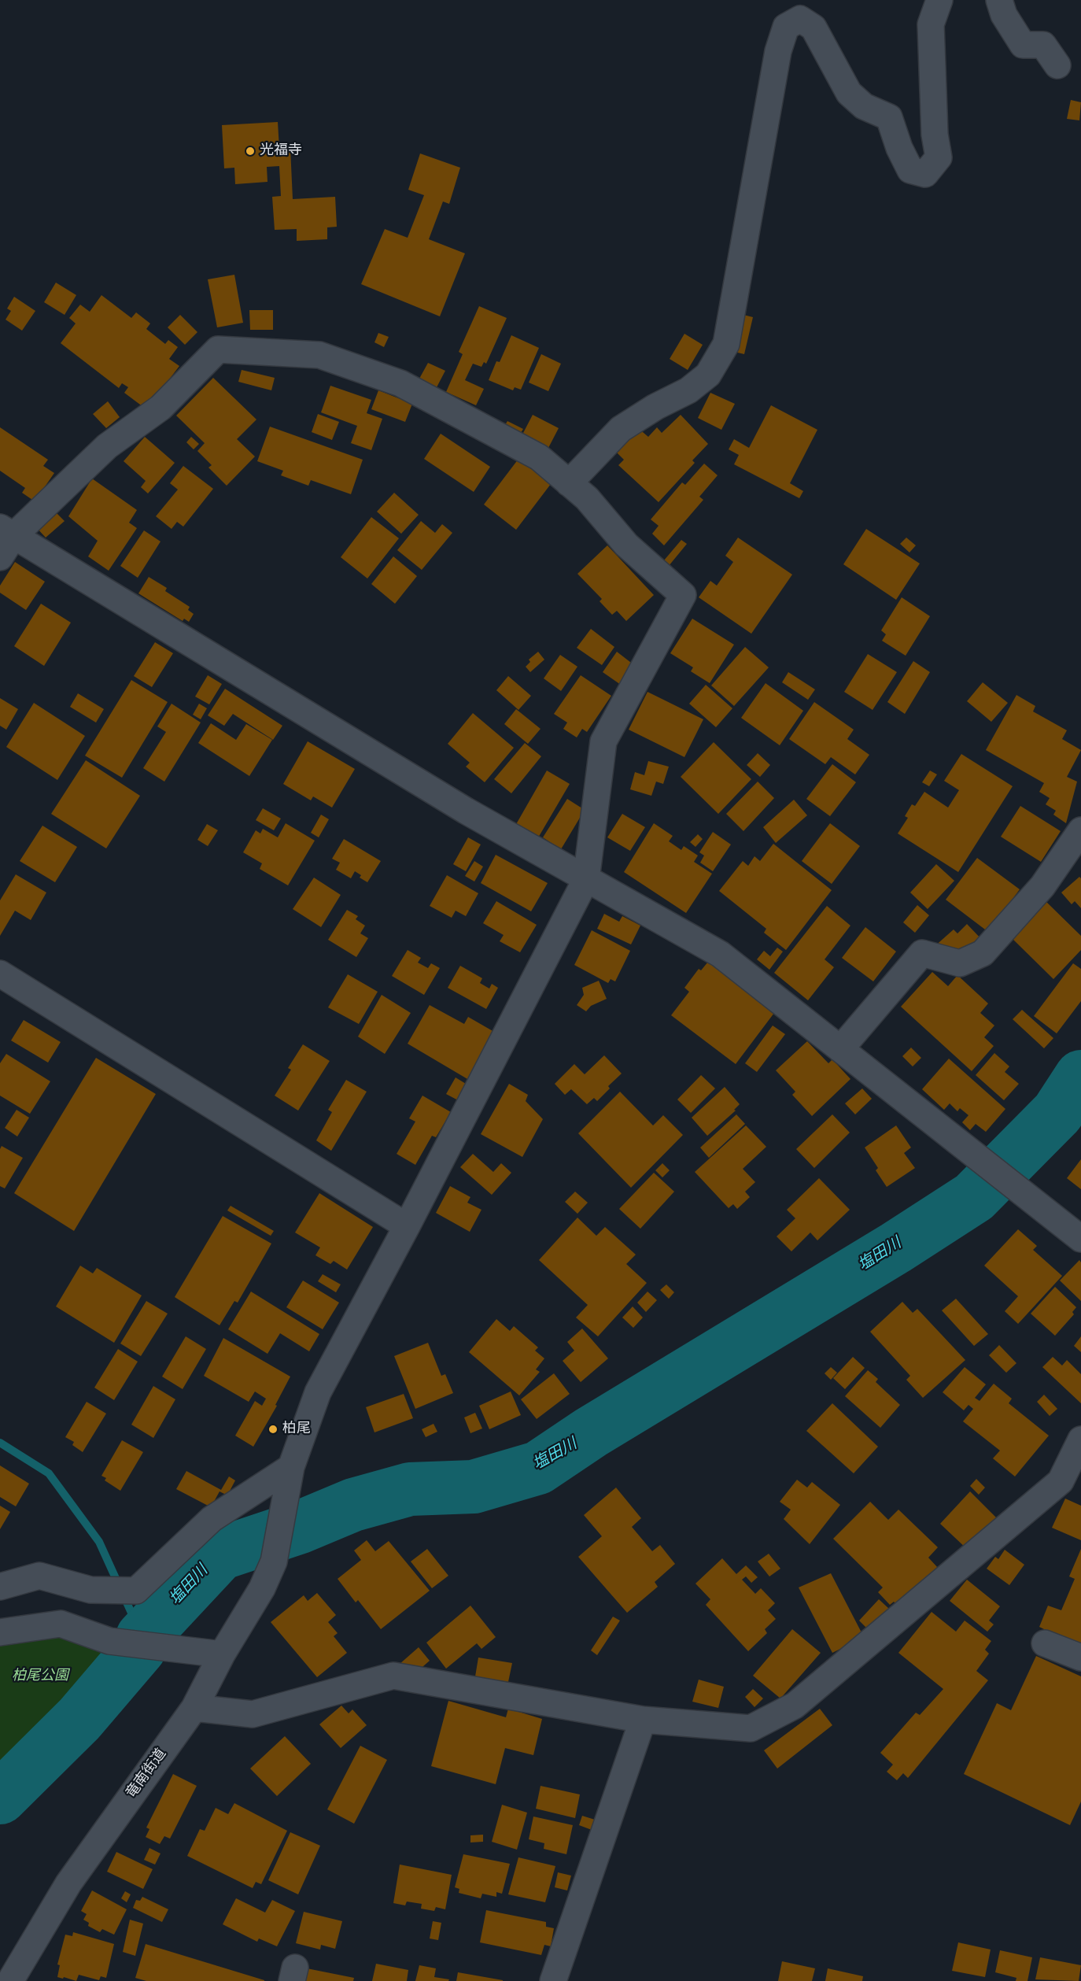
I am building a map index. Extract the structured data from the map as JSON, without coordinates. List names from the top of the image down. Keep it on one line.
{"streets":{"street":["竜南街道"]},"water":["塩田川"],"parks":["柏尾公園"],"places":["光福寺","柏尾"]}
